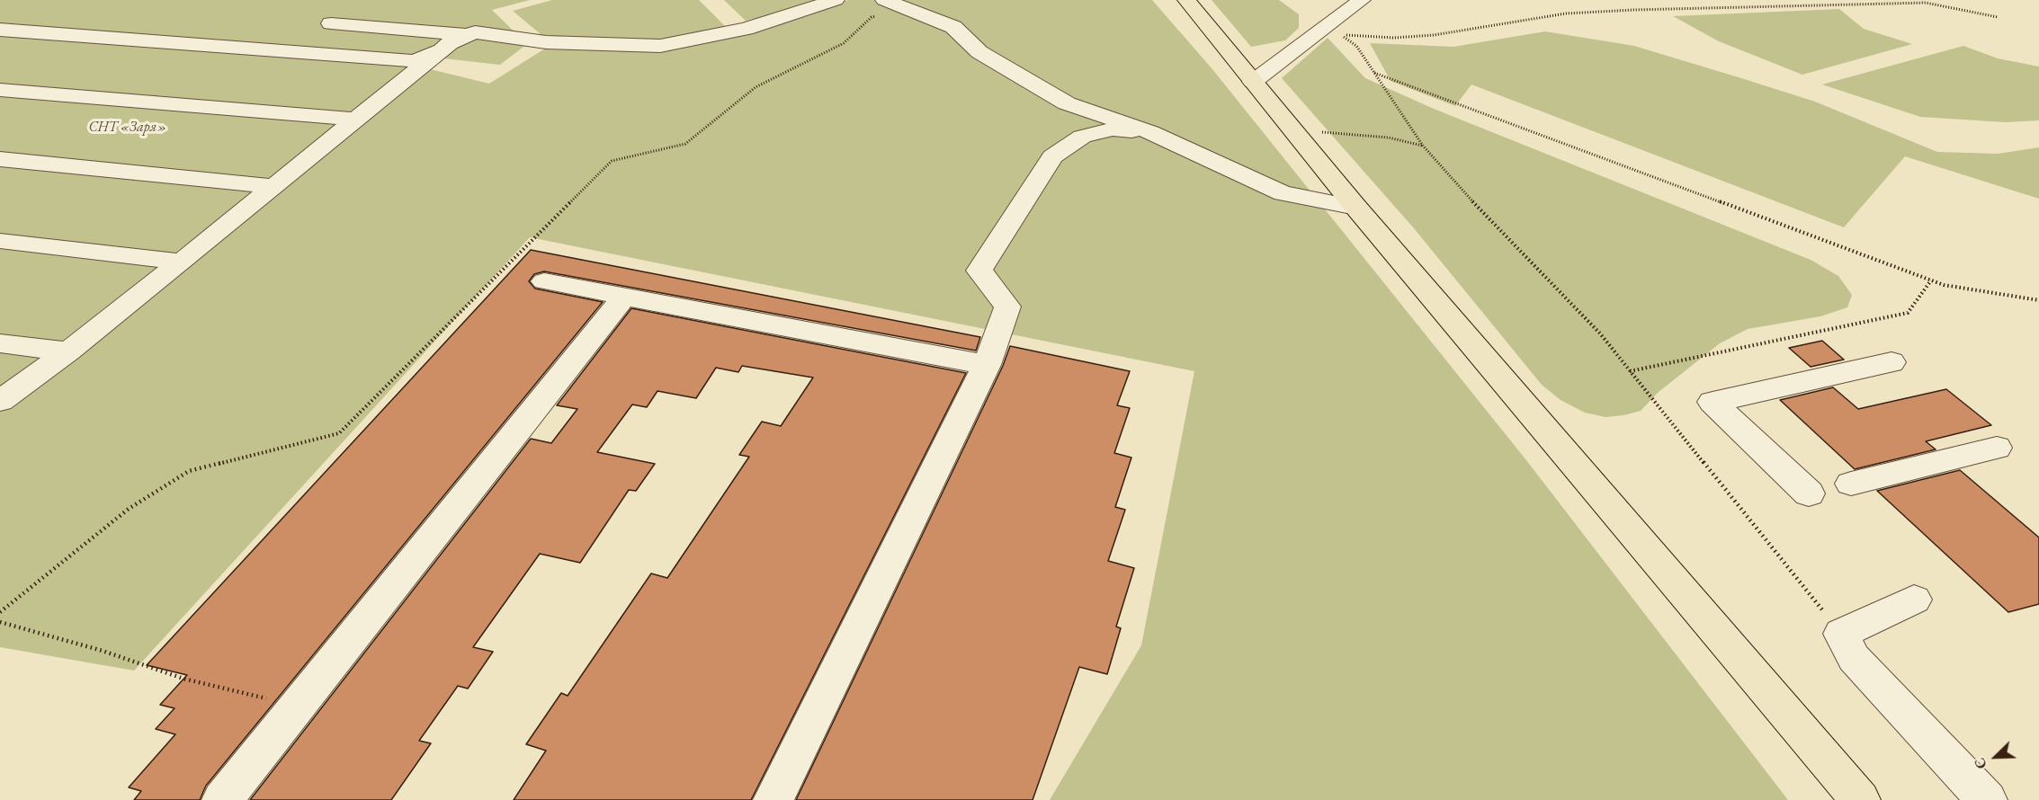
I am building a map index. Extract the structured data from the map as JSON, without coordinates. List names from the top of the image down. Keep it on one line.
{"parks":["СНТ «Заря»"],"north":"bottom left"}
